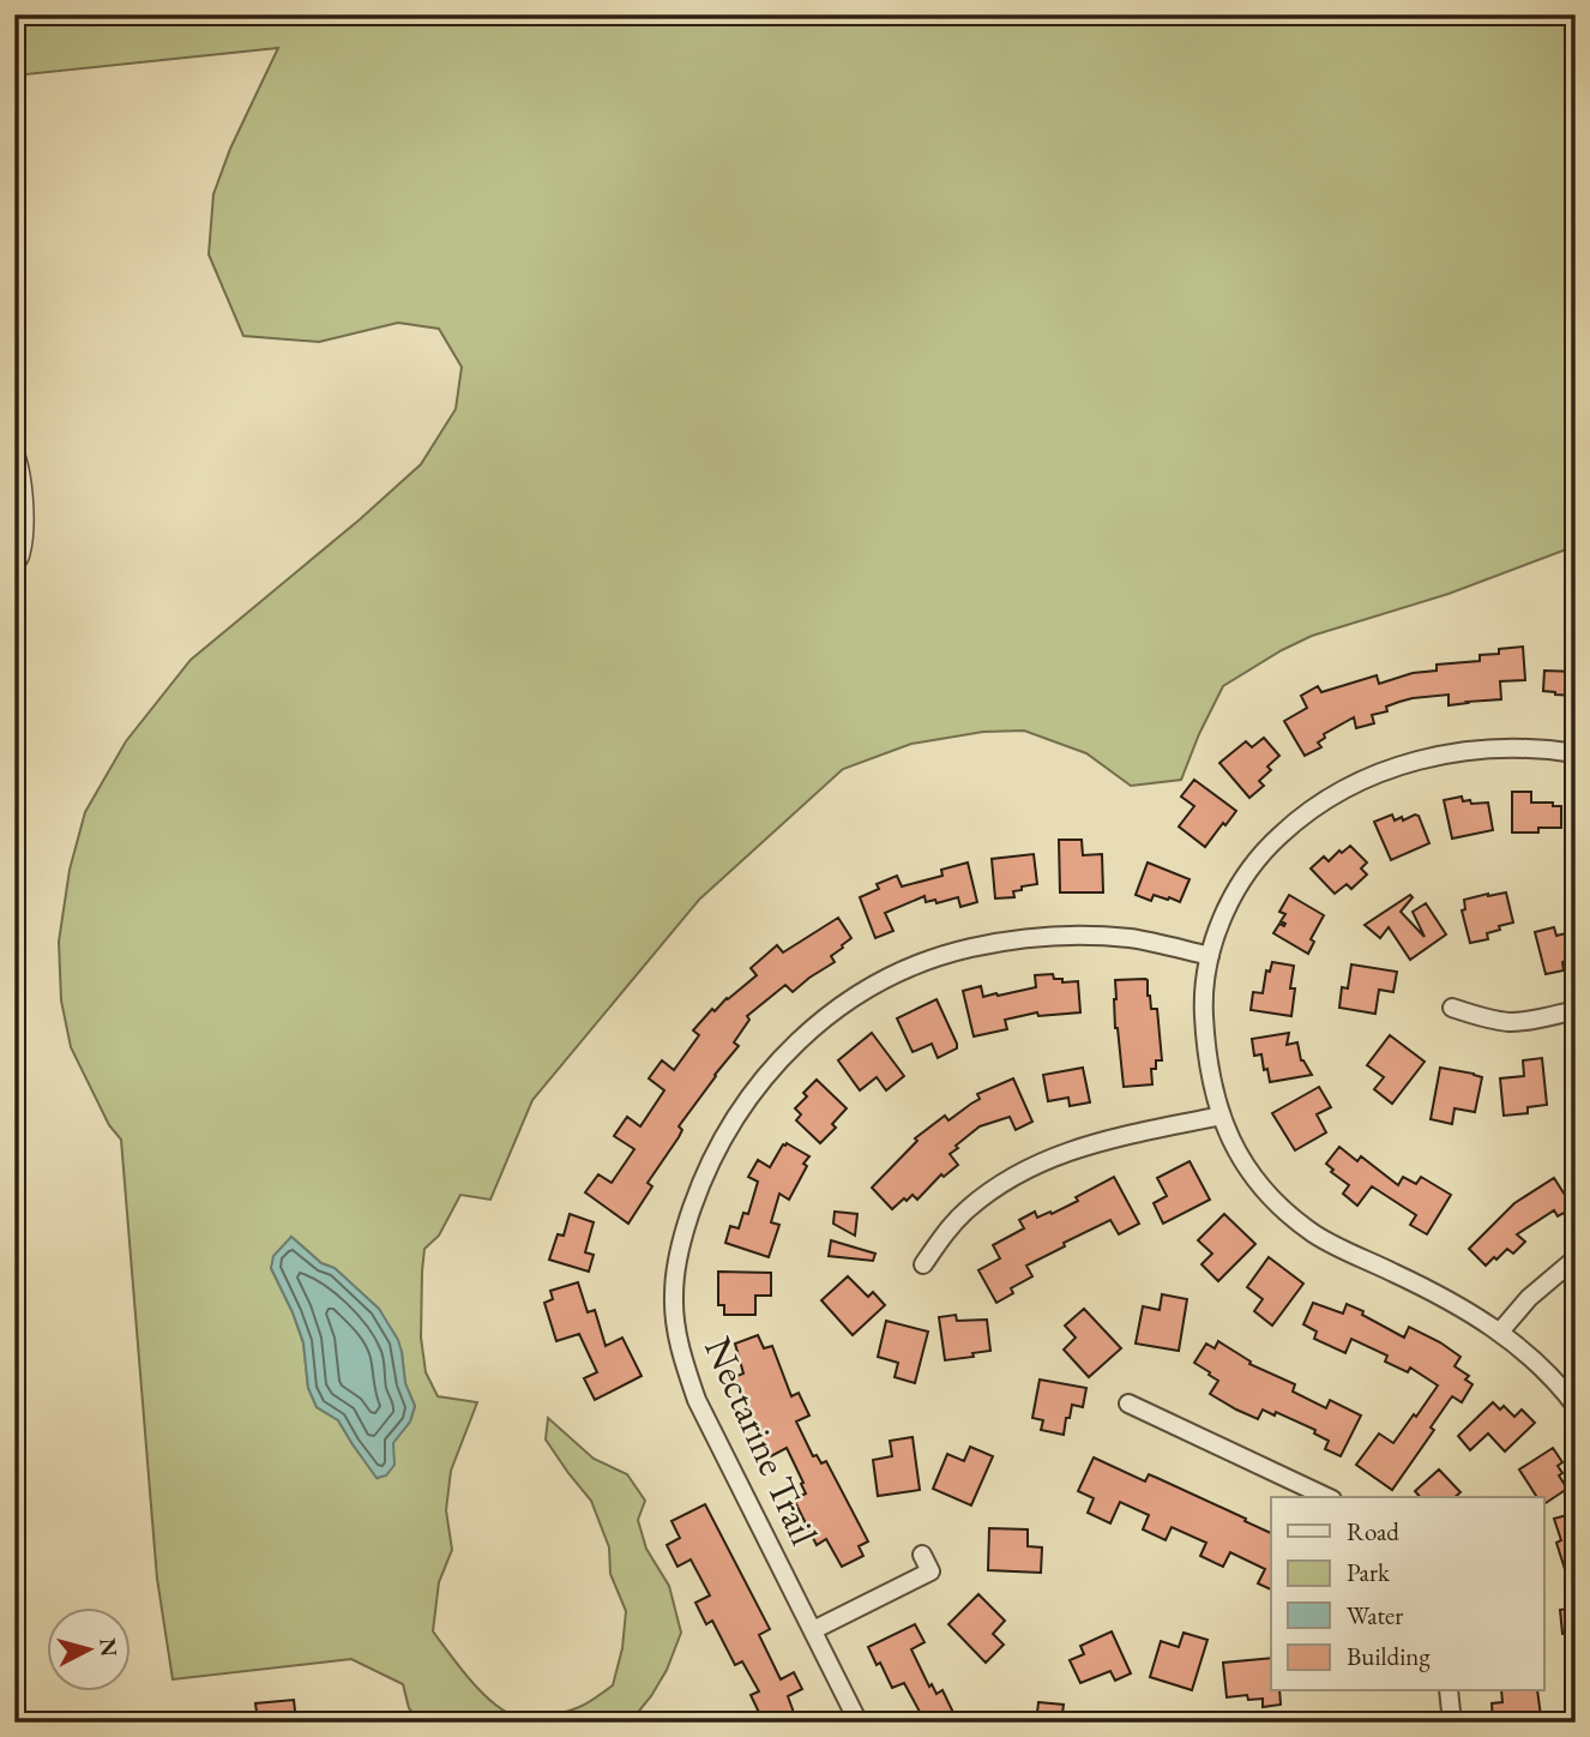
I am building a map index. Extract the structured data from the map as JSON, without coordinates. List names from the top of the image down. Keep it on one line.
{"streets":{"street":["Nectarine Trail"]},"legend":["Road","Park","Water","Building"],"north":"right"}
